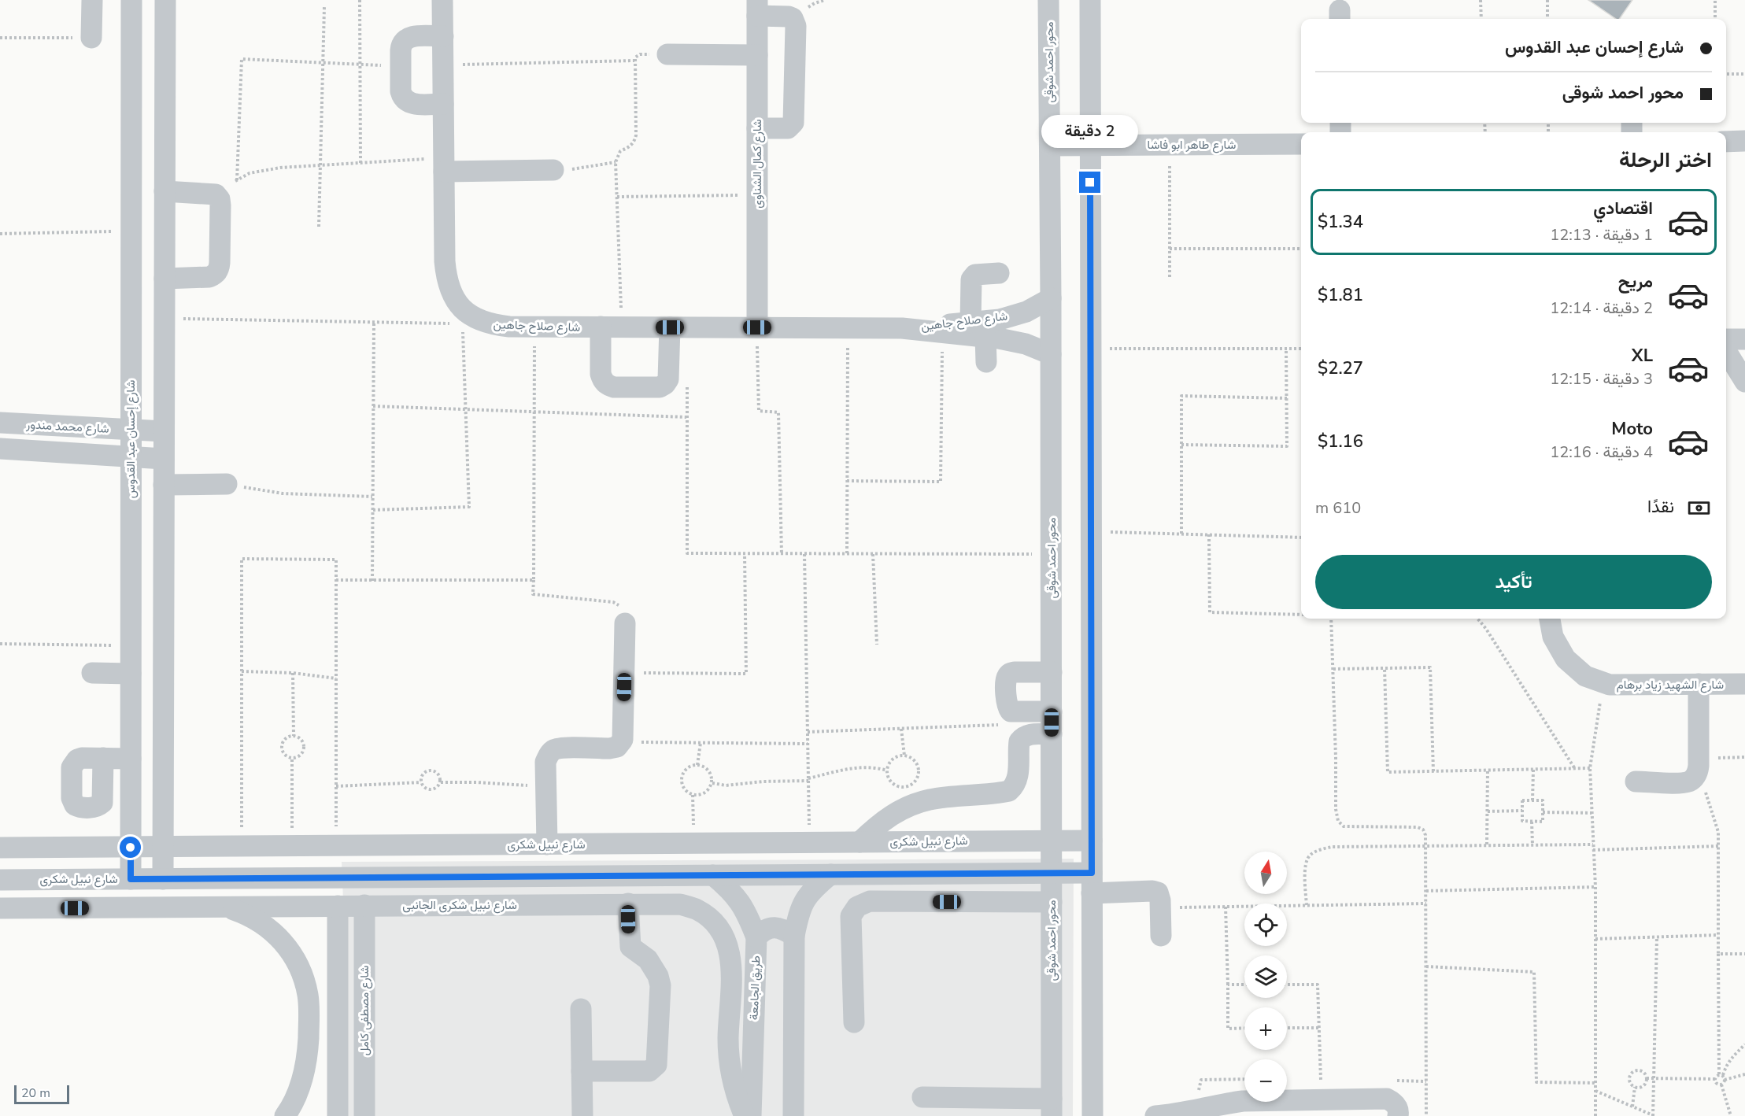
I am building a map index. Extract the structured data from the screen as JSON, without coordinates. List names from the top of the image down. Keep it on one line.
{"streets":{"street":["محور احمد شوقى","شارع طاهر ابو فاشا","شارع كمال الشناوى","شارع صلاح جاهين","شارع محمد مندور","شارع إحسان عبد القدوس","شارع الشهيد زياد برهام","شارع نبيل شكرى","شارع نبيل شكرى الجانبى","طريق الجامعة","شارع مصطفى كامل"]},"crossings":[["محور احمد شوقى","شارع طاهر ابو فاشا"],["محور احمد شوقى","شارع صلاح جاهين"],["محور احمد شوقى","شارع نبيل شكرى"],["شارع كمال الشناوى","شارع صلاح جاهين"],["شارع محمد مندور","شارع إحسان عبد القدوس"],["شارع إحسان عبد القدوس","شارع نبيل شكرى"],["شارع نبيل شكرى","طريق الجامعة"],["شارع نبيل شكرى الجانبى","شارع مصطفى كامل"]],"scale_bar":"20 m","north":"top","page":{"banner":["شارع إحسان عبد القدوس","محور احمد شوقى"],"bubble":"2 دقيقة","heading":"اختر الرحلة","list":[{"name":"اقتصادي","note":"1 دقيقة · 12:13","value":"$1.34"},{"name":"مريح","note":"2 دقيقة · 12:14","value":"$1.81"},{"name":"XL","note":"3 دقيقة · 12:15","value":"$2.27"},{"name":"Moto","note":"4 دقيقة · 12:16","value":"$1.16"}],"pay":["نقدًا","610 m"],"buttons":"تأكيد","map_buttons":["+","−"],"scale":"20 m"}}
